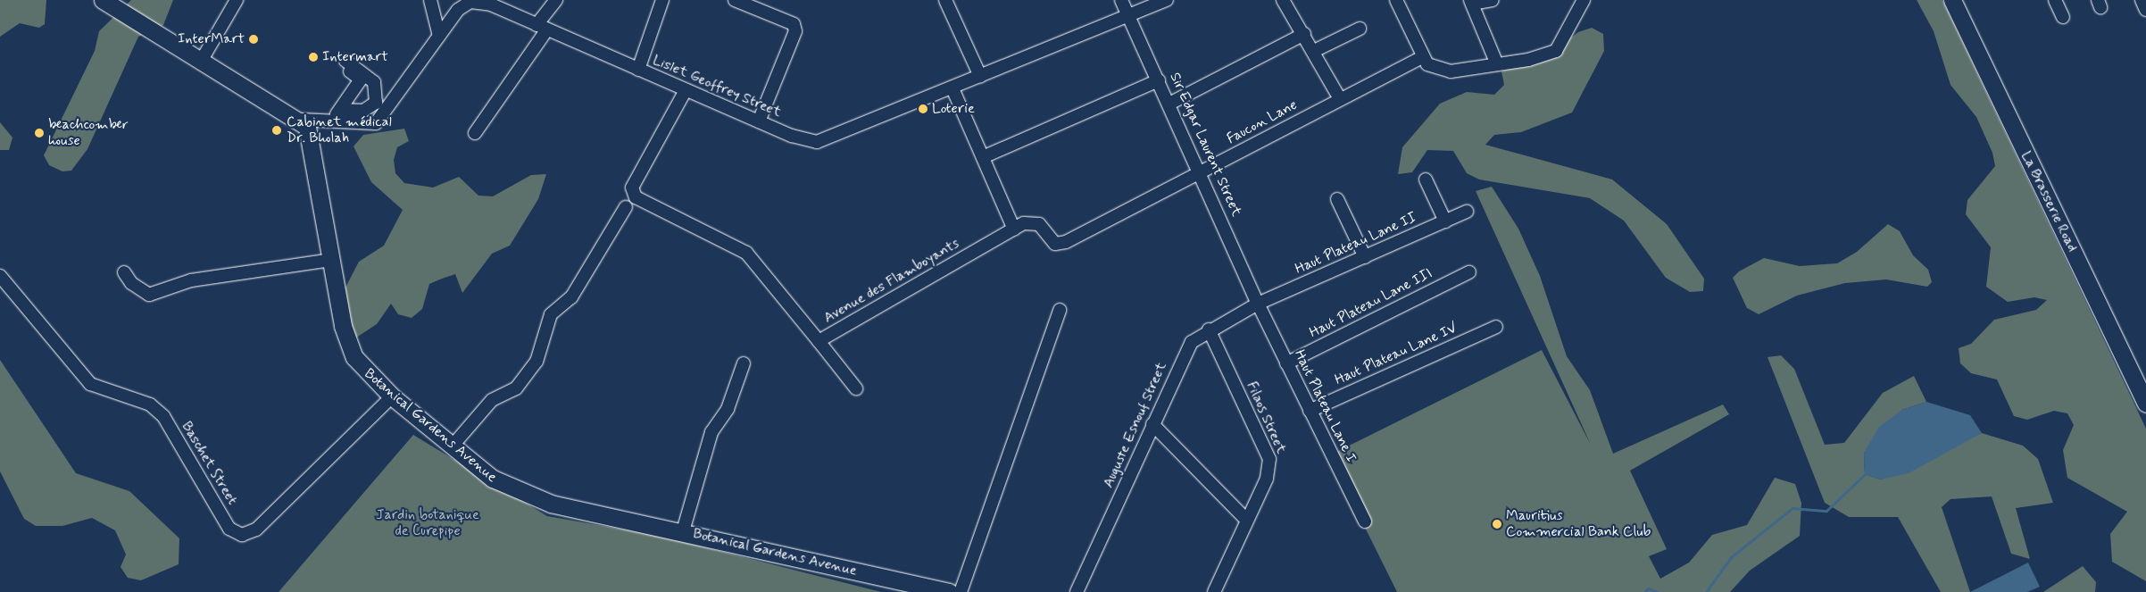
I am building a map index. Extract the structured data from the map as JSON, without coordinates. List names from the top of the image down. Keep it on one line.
{"streets":{"street":["Lislet Geoffrey Street","Faucon Lane","Sir Edgar Laurent Street","La Brasserie Road","Haut Plateau Lane II","Avenue des Flamboyants","Haut Plateau Lane III","Haut Plateau Lane IV","Haut Plateau Lane I","Filaos Street","Auguste Esnouf Street","Botanical Gardens Avenue","Baschet Street"]},"crossings":[["Lislet Geoffrey Street","Sir Edgar Laurent Street"],["Lislet Geoffrey Street","Avenue des Flamboyants"],["Lislet Geoffrey Street","Botanical Gardens Avenue"],["Faucon Lane","Sir Edgar Laurent Street"],["Faucon Lane","Avenue des Flamboyants"],["Sir Edgar Laurent Street","Haut Plateau Lane II"],["Sir Edgar Laurent Street","Avenue des Flamboyants"],["Sir Edgar Laurent Street","Haut Plateau Lane I"],["Sir Edgar Laurent Street","Auguste Esnouf Street"],["Haut Plateau Lane II","Haut Plateau Lane I"],["Haut Plateau Lane II","Auguste Esnouf Street"],["Haut Plateau Lane III","Haut Plateau Lane I"],["Haut Plateau Lane IV","Haut Plateau Lane I"],["Haut Plateau Lane I","Auguste Esnouf Street"],["Filaos Street","Auguste Esnouf Street"],["Botanical Gardens Avenue","Baschet Street"]],"parks":["Jardin botanique de Curepipe"],"places":["InterMart","Intermart","Loterie","Cabinet médical Dr. Bholah","beachcomber house","Mauritius Commercial Bank Club"]}
